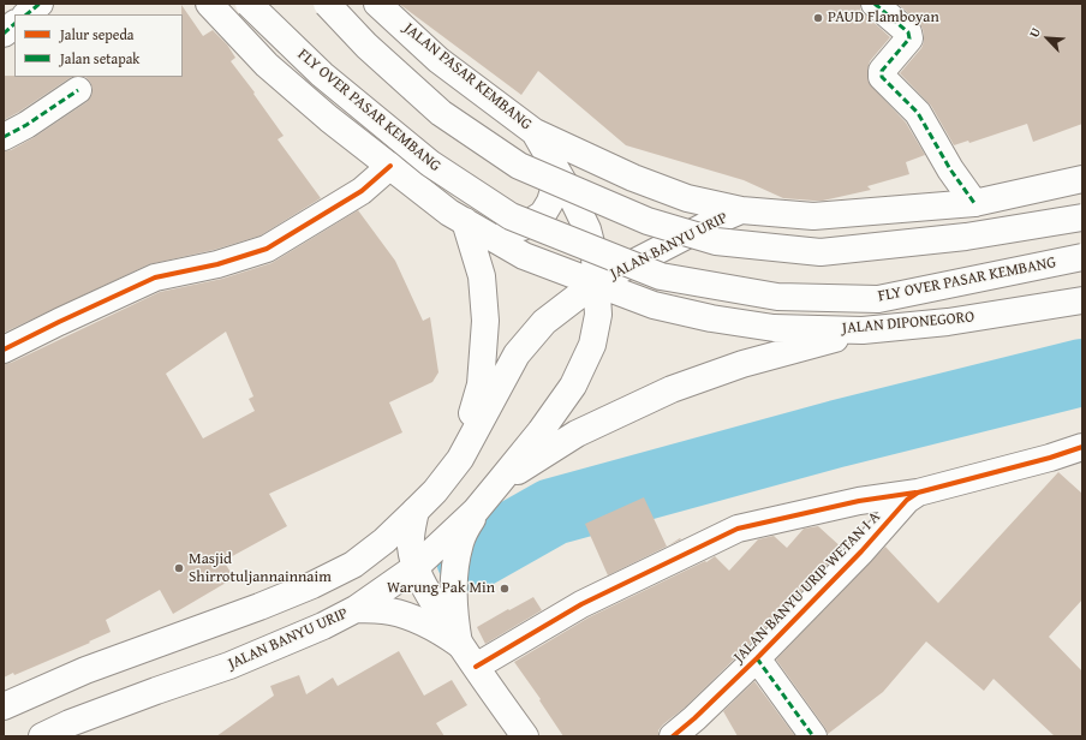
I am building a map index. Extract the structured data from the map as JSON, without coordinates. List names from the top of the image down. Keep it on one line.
{"streets":{"main road":["JALAN PASAR KEMBANG","FLY OVER PASAR KEMBANG","JALAN BANYU URIP","JALAN DIPONEGORO","JALAN BANYU URIP WETAN I A"]},"crossings":[["JALAN PASAR KEMBANG","JALAN BANYU URIP"],["JALAN BANYU URIP","JALAN DIPONEGORO"]],"places":["PAUD Flamboyan","Masjid Shirrotuljannainnaim","Warung Pak Min"],"legend":["Jalur sepeda","Jalan setapak"],"north":"top left"}
